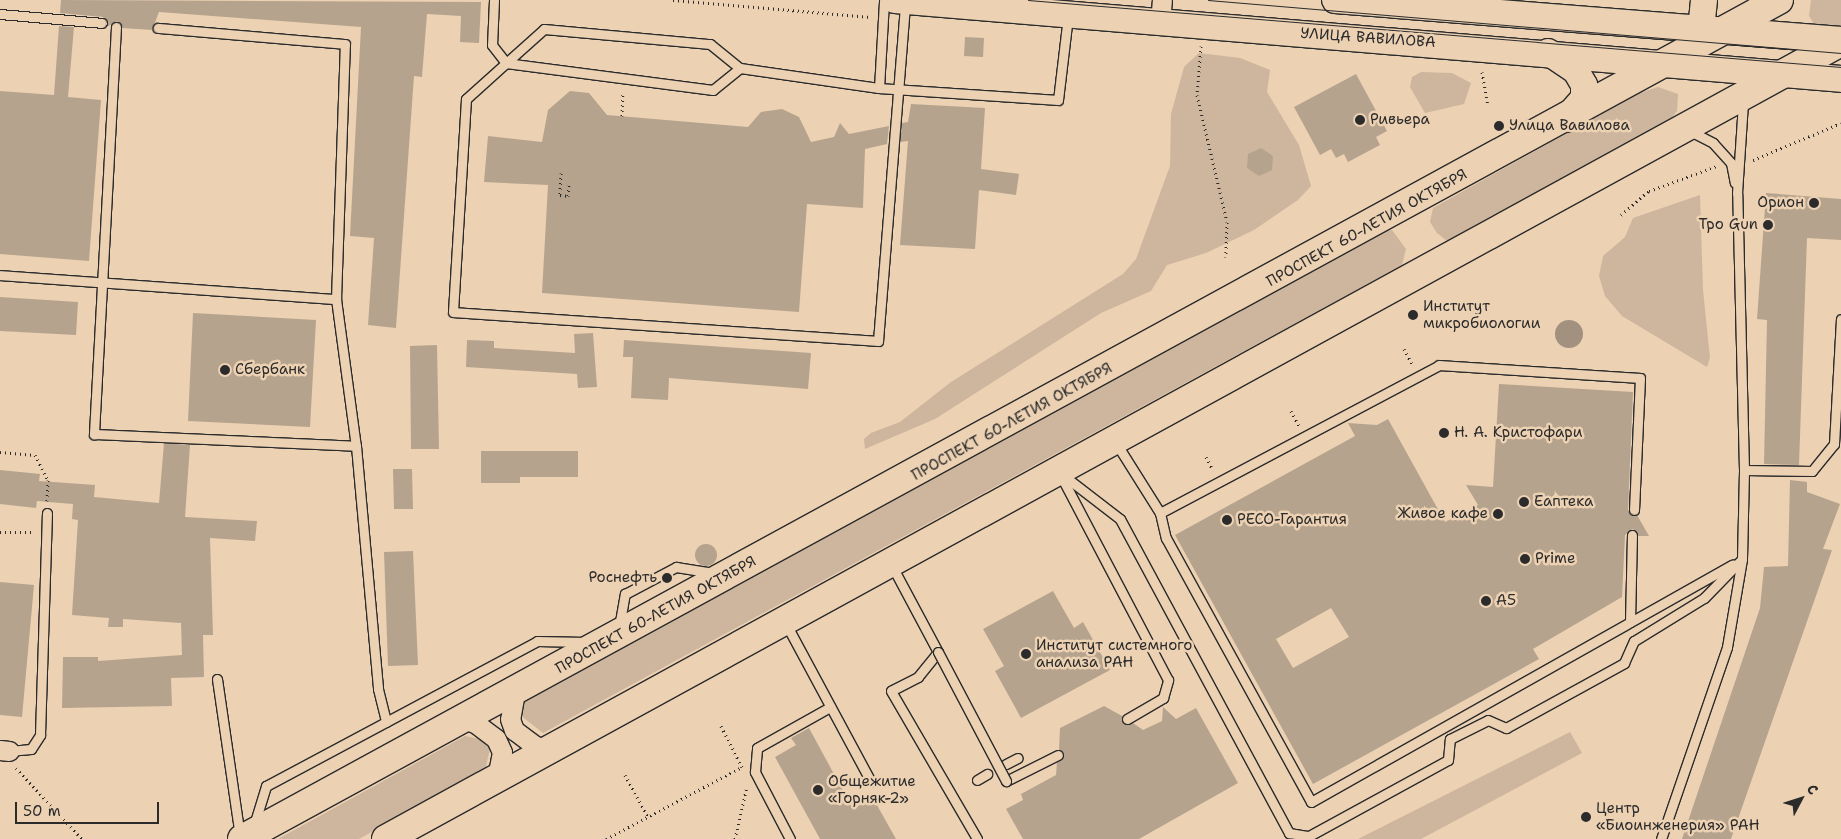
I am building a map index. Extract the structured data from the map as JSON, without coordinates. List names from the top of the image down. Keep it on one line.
{"streets":{"main road":["УЛИЦА ВАВИЛОВА","ПРОСПЕКТ 60-ЛЕТИЯ ОКТЯБРЯ"]},"crossings":[["УЛИЦА ВАВИЛОВА","ПРОСПЕКТ 60-ЛЕТИЯ ОКТЯБРЯ"]],"places":["Ривьера","Улица Вавилова","Орион","Tpo Gun","Институт микробиологии","Сбербанк","Н. А. Кристофари","Еаптека","Живое кафе","РЕСО-Гарантия","Prime","Роснефть","А5","Институт системного анализа РАН","Общежитие «Горняк-2»","Центр «Биоинженерия» РАН"],"scale_bar":"50 m","north":"top right"}
